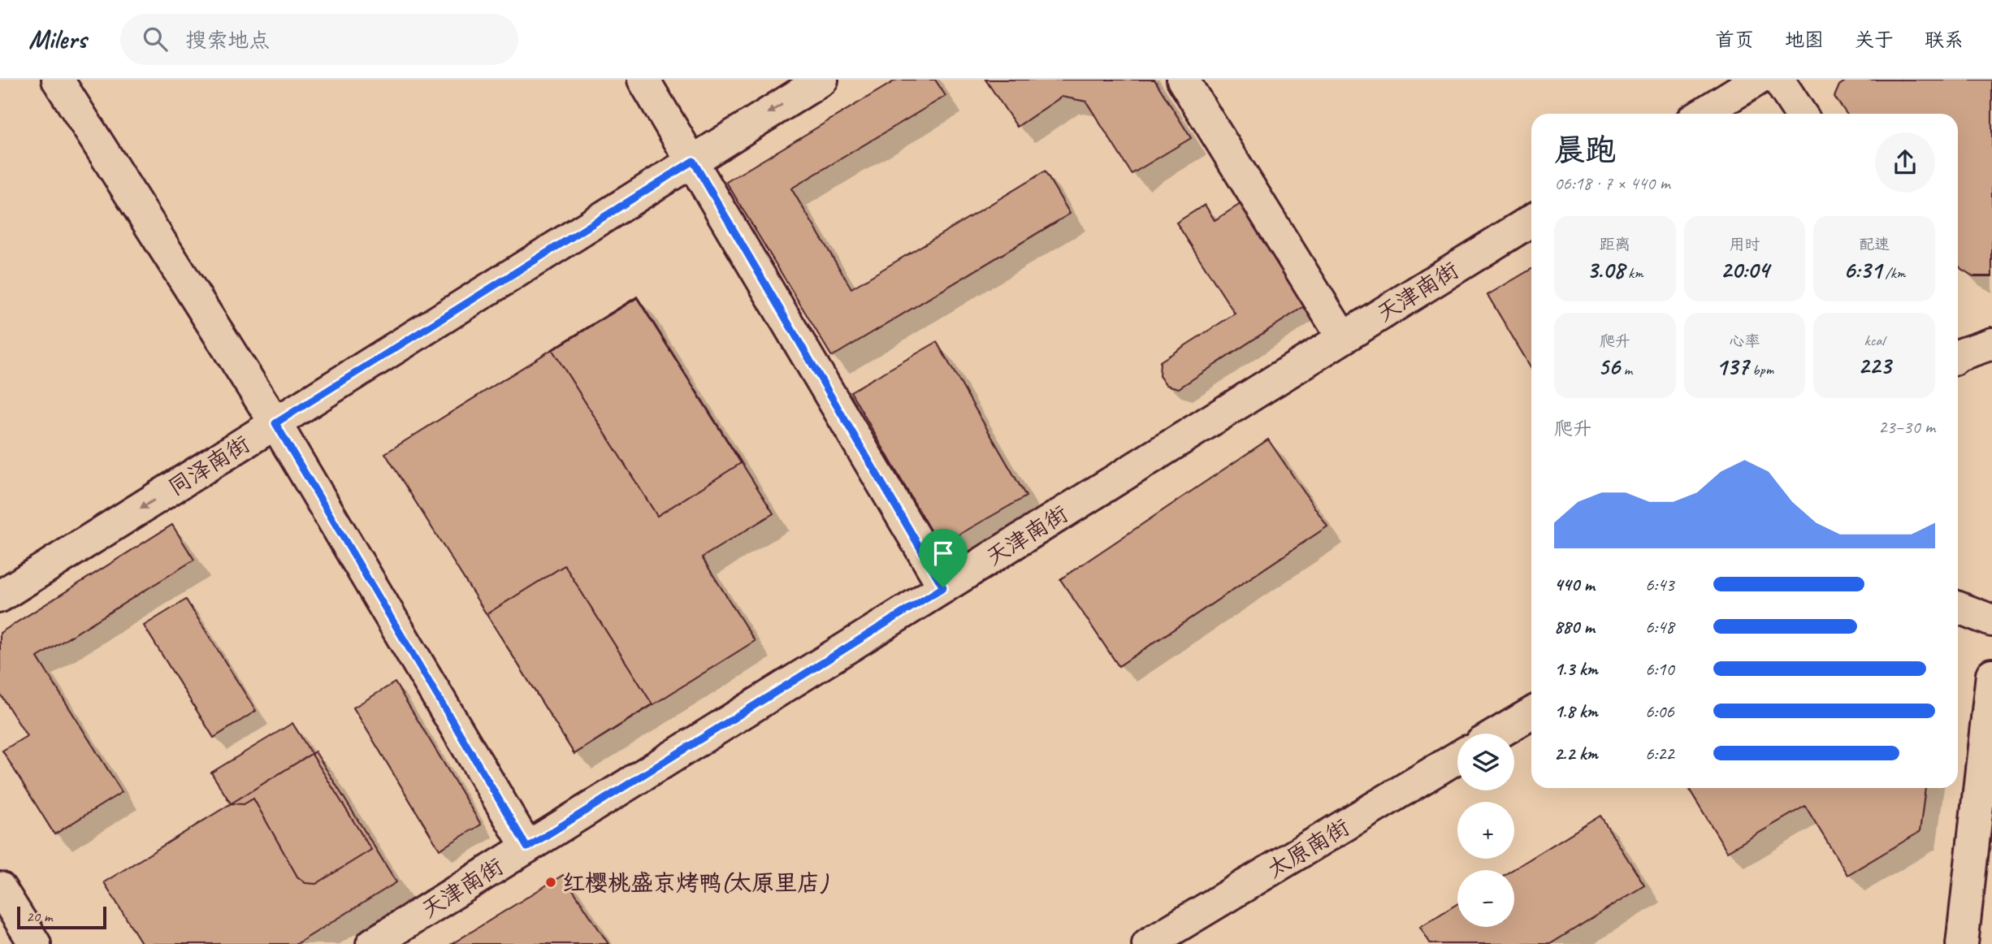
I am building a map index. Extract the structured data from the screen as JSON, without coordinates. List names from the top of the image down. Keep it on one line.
{"streets":{"street":["天津南街","同泽南街","太原南街"]},"one_way":["同泽南街"],"places":["红樱桃盛京烤鸭(太原里店)"],"scale_bar":"20 m","page":{"header":"Milers","search":"搜索地点","nav":["首页","地图","关于","联系"],"heading":["晨跑","06:18 · 7 × 440 m"],"stats":[["距离","3.08 km"],["用时","20:04"],["配速","6:31 /km"],["爬升","56 m"],["心率","137 bpm"],["kcal","223"]],"chart":["爬升","23–30 m"],"list":[{"name":"440 m","note":"6:43"},{"name":"880 m","note":"6:48"},{"name":"1.3 km","note":"6:10"},{"name":"1.8 km","note":"6:06"},{"name":"2.2 km","note":"6:22"}],"map_buttons":["+","−"],"scale":"20 m"}}
